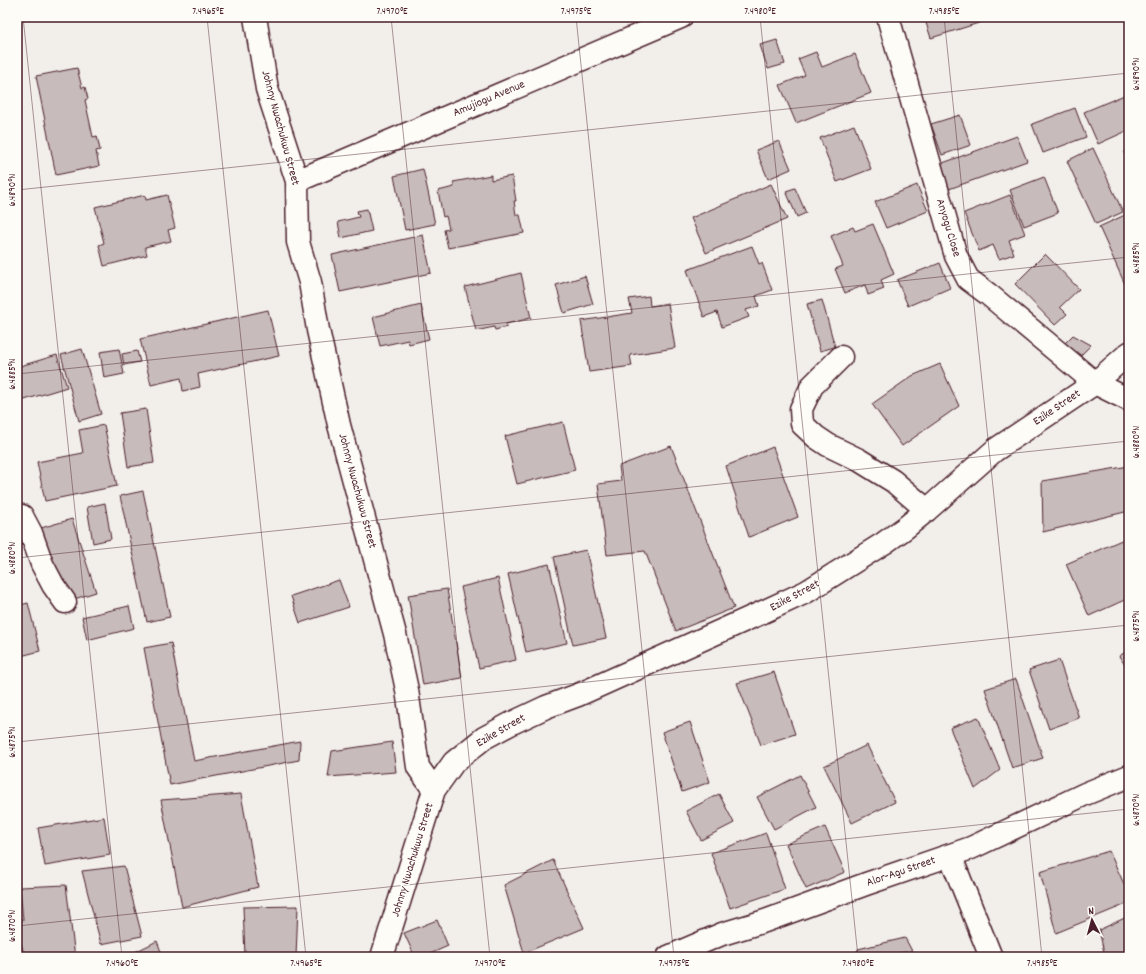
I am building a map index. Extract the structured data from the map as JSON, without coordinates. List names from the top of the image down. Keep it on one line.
{"streets":{"street":["Amujiogu Avenue","Johnny Nwachukwu Street","Anyogu Close","Ezike Street","Alor-Agu Street"]},"crossings":[["Amujiogu Avenue","Johnny Nwachukwu Street"],["Johnny Nwachukwu Street","Ezike Street"],["Anyogu Close","Ezike Street"]],"north":"top","coordinates":["7.4965°E","7.4970°E","7.4975°E","7.4980°E","7.4985°E","6.4890°N","6.4885°N","6.4880°N","6.4875°N","6.4870°N","7.4960°E"]}
